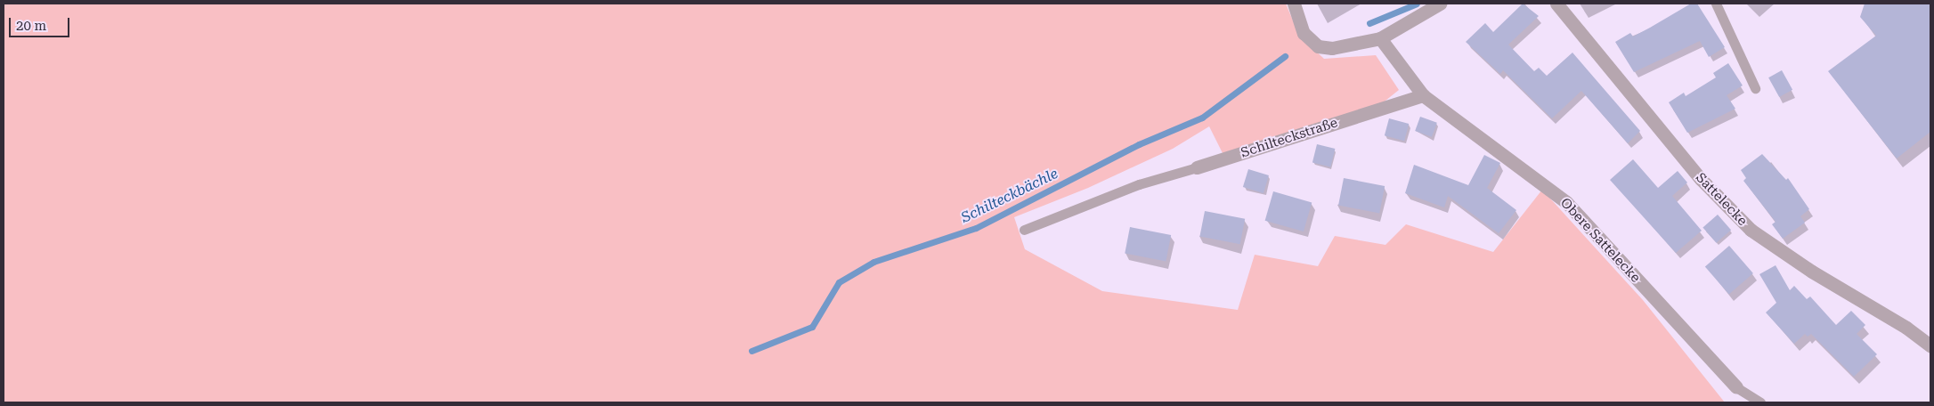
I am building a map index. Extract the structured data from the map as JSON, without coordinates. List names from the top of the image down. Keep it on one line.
{"streets":{"street":["Schilteckstraße","Sattelecke","Obere Sattelecke"]},"crossings":[["Schilteckstraße","Obere Sattelecke"]],"water":["Schilteckbächle"],"scale_bar":"20 m"}
